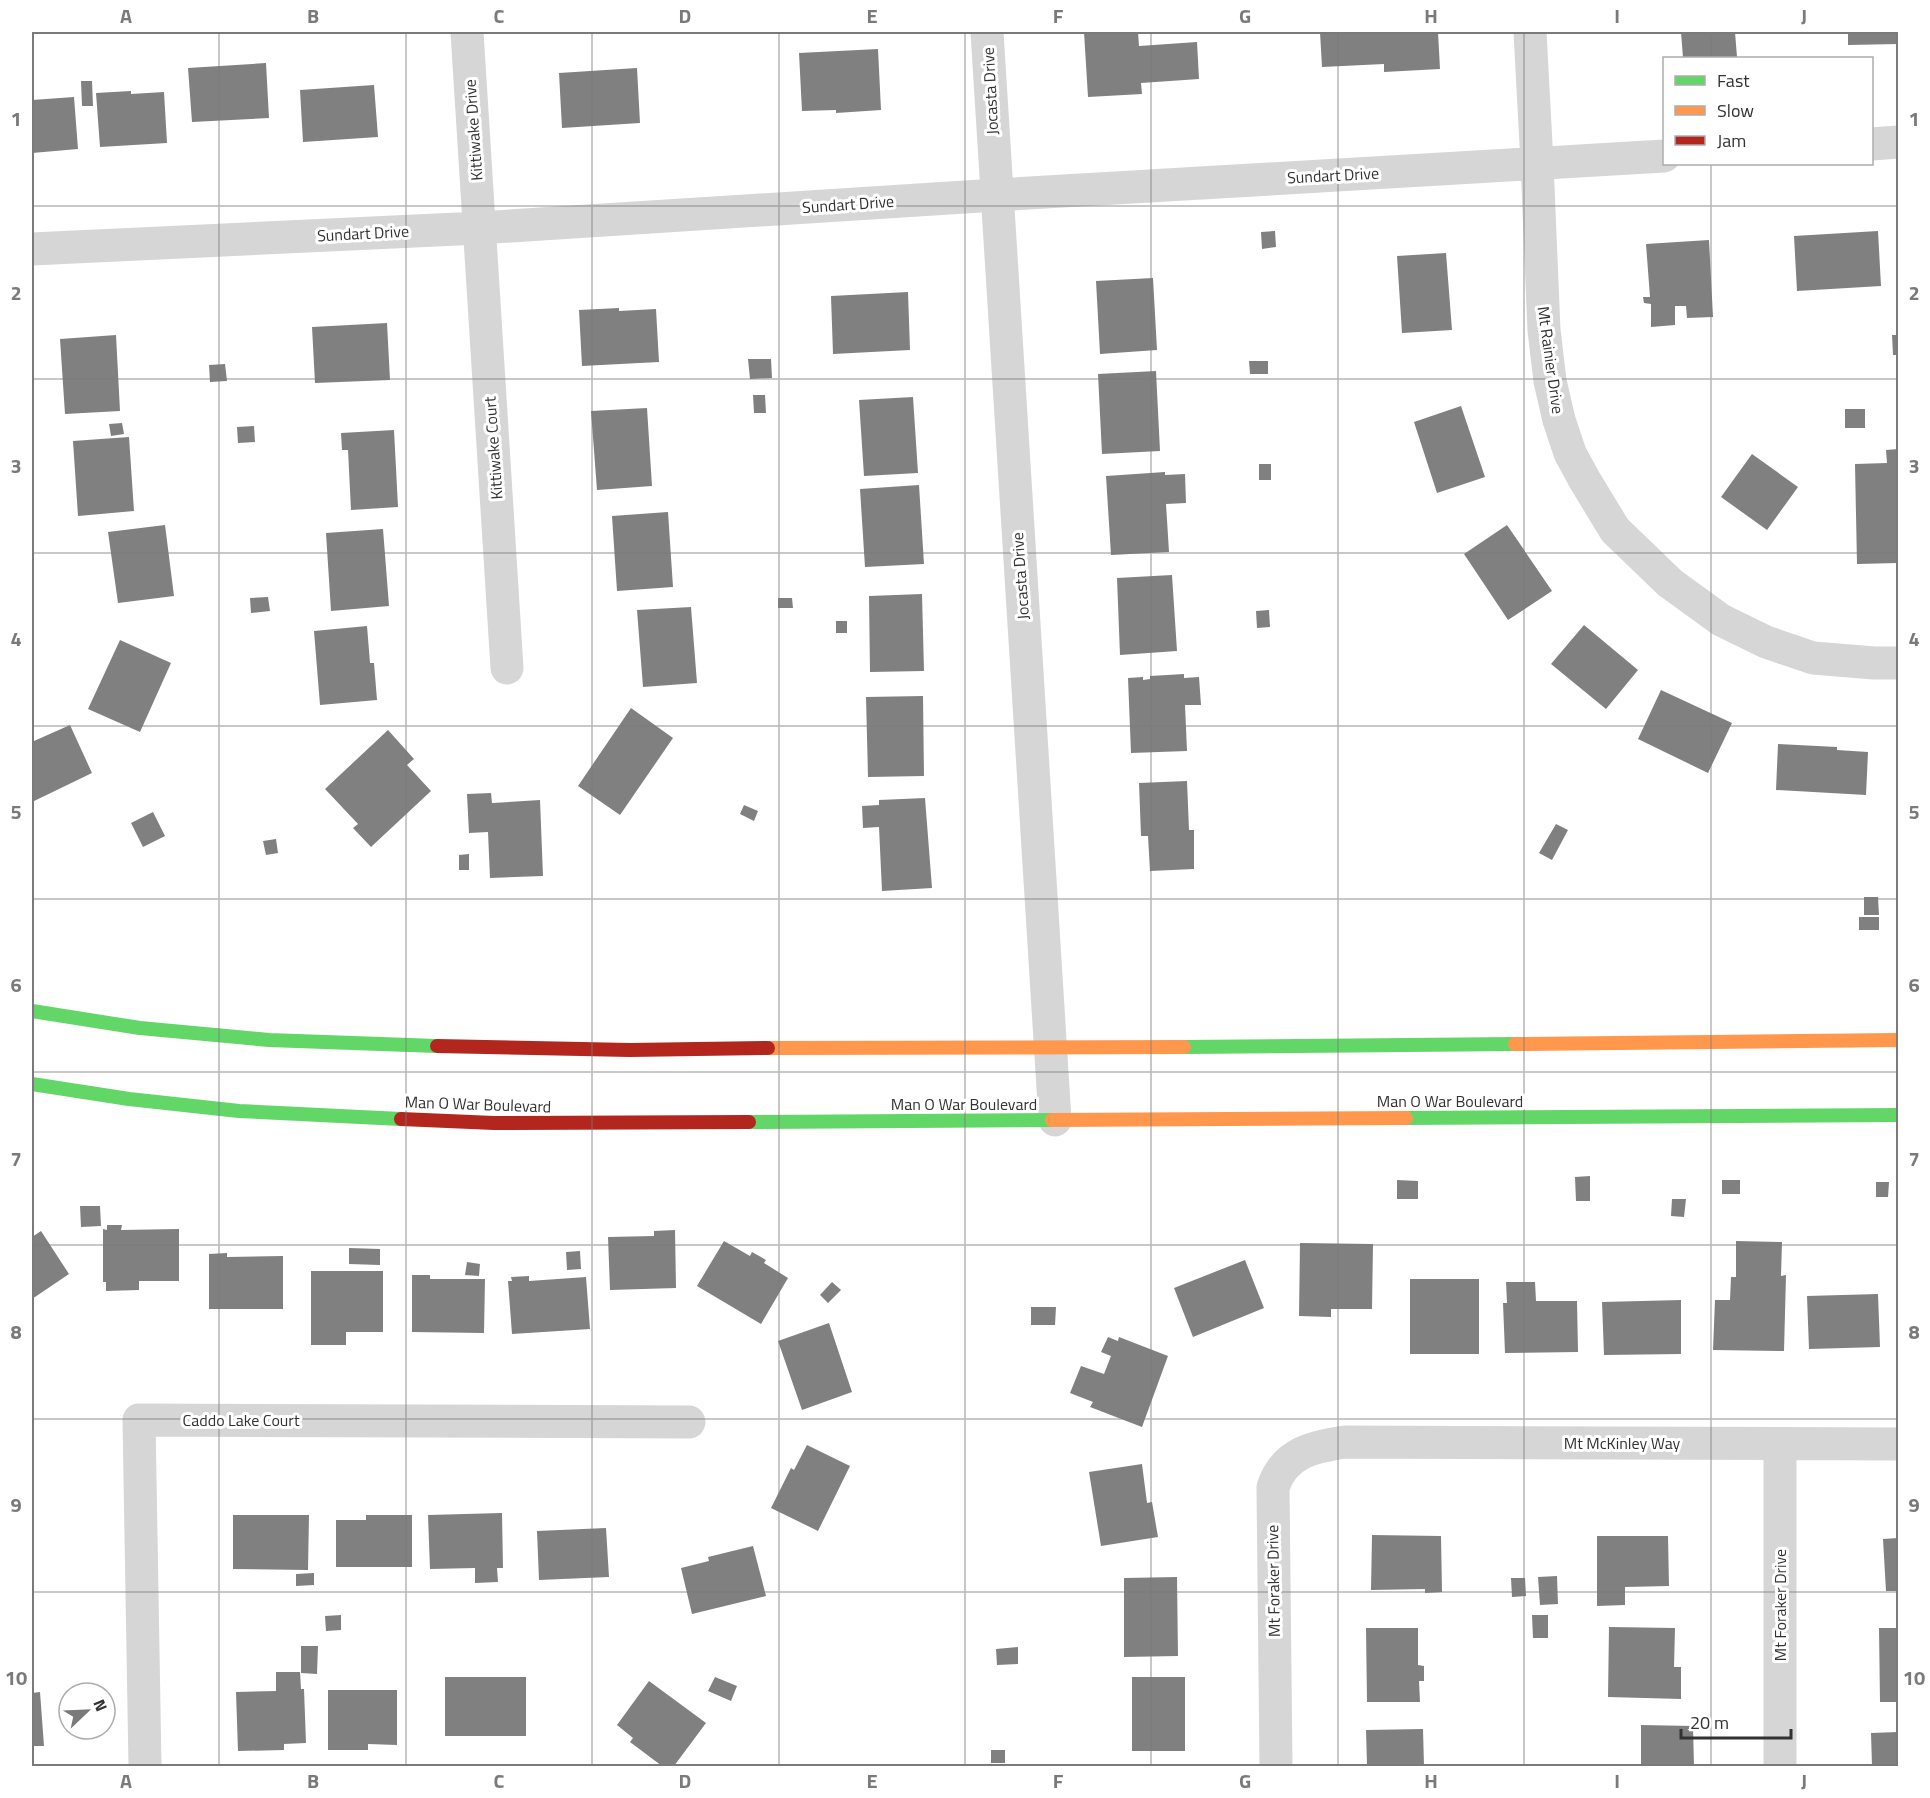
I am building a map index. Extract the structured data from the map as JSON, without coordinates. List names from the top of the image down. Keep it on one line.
{"streets":{"main road":["Man O War Boulevard"],"street":["Jocasta Drive","Kittiwake Drive","Sundart Drive","Mt Rainier Drive","Kittiwake Court","Caddo Lake Court","Mt McKinley Way","Mt Foraker Drive"]},"crossings":[["Jocasta Drive","Sundart Drive"],["Jocasta Drive","Man O War Boulevard"],["Kittiwake Drive","Sundart Drive"],["Kittiwake Drive","Kittiwake Court"],["Sundart Drive","Mt Rainier Drive"],["Sundart Drive","Kittiwake Court"],["Mt McKinley Way","Mt Foraker Drive"]],"legend":["Fast","Slow","Jam"],"scale_bar":"20 m","north":"top right","grid":{"columns":["A","B","C","D","E","F","G","H","I","J"],"rows":["1","2","3","4","5","6","7","8","9","10"]}}
